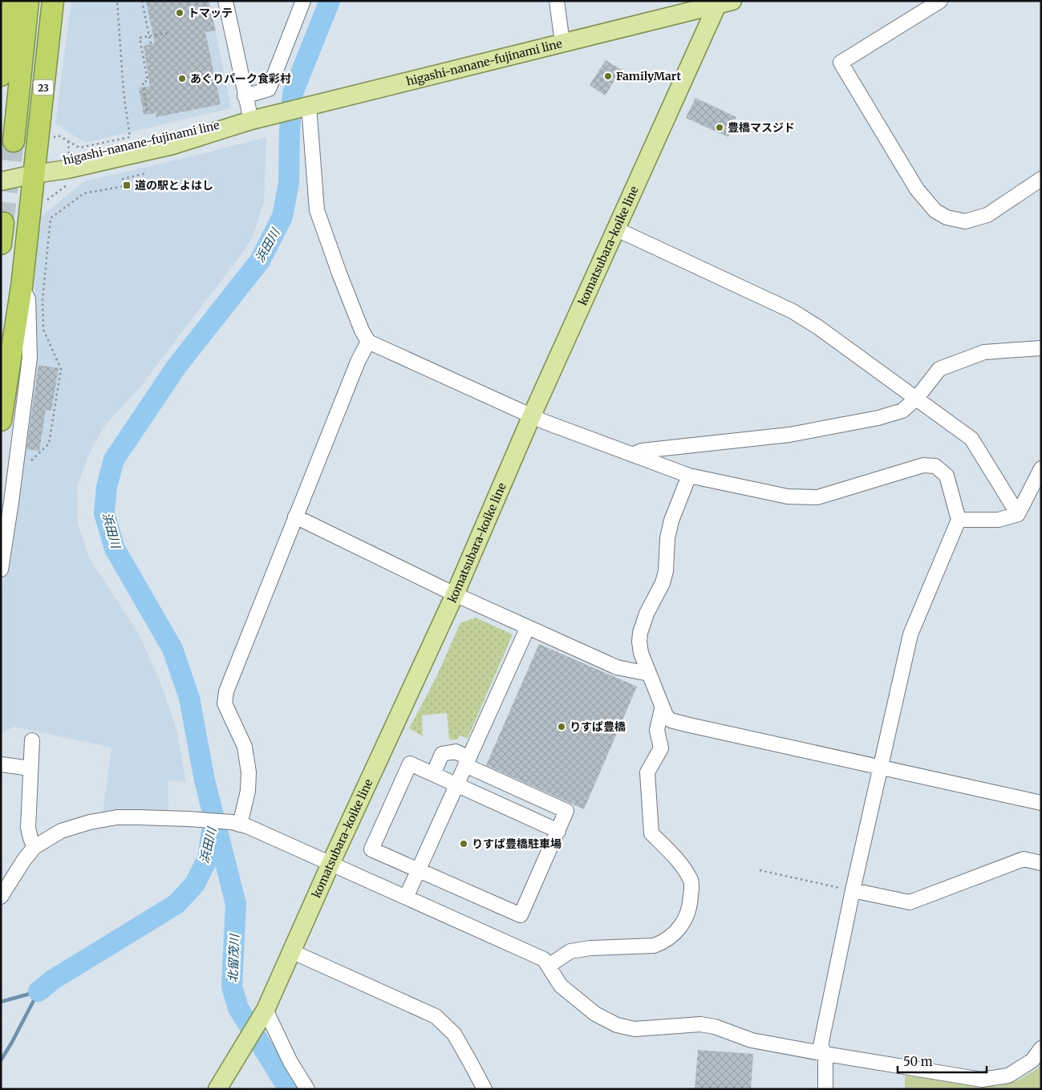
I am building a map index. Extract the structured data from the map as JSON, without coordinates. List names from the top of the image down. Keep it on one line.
{"streets":{"highway":["23"],"main road":["higashi-nanane-fujinami line","komatsubara-koike line"]},"crossings":[["higashi-nanane-fujinami line","23"],["higashi-nanane-fujinami line","komatsubara-koike line"]],"water":["浜田川","北留茂川"],"places":{"other":["トマッテ","FamilyMart","あぐりパーク食彩村","豊橋マスジド","りすぱ豊橋","りすぱ豊橋駐車場"],"transit":["道の駅とよはし"]},"scale_bar":"50 m"}
